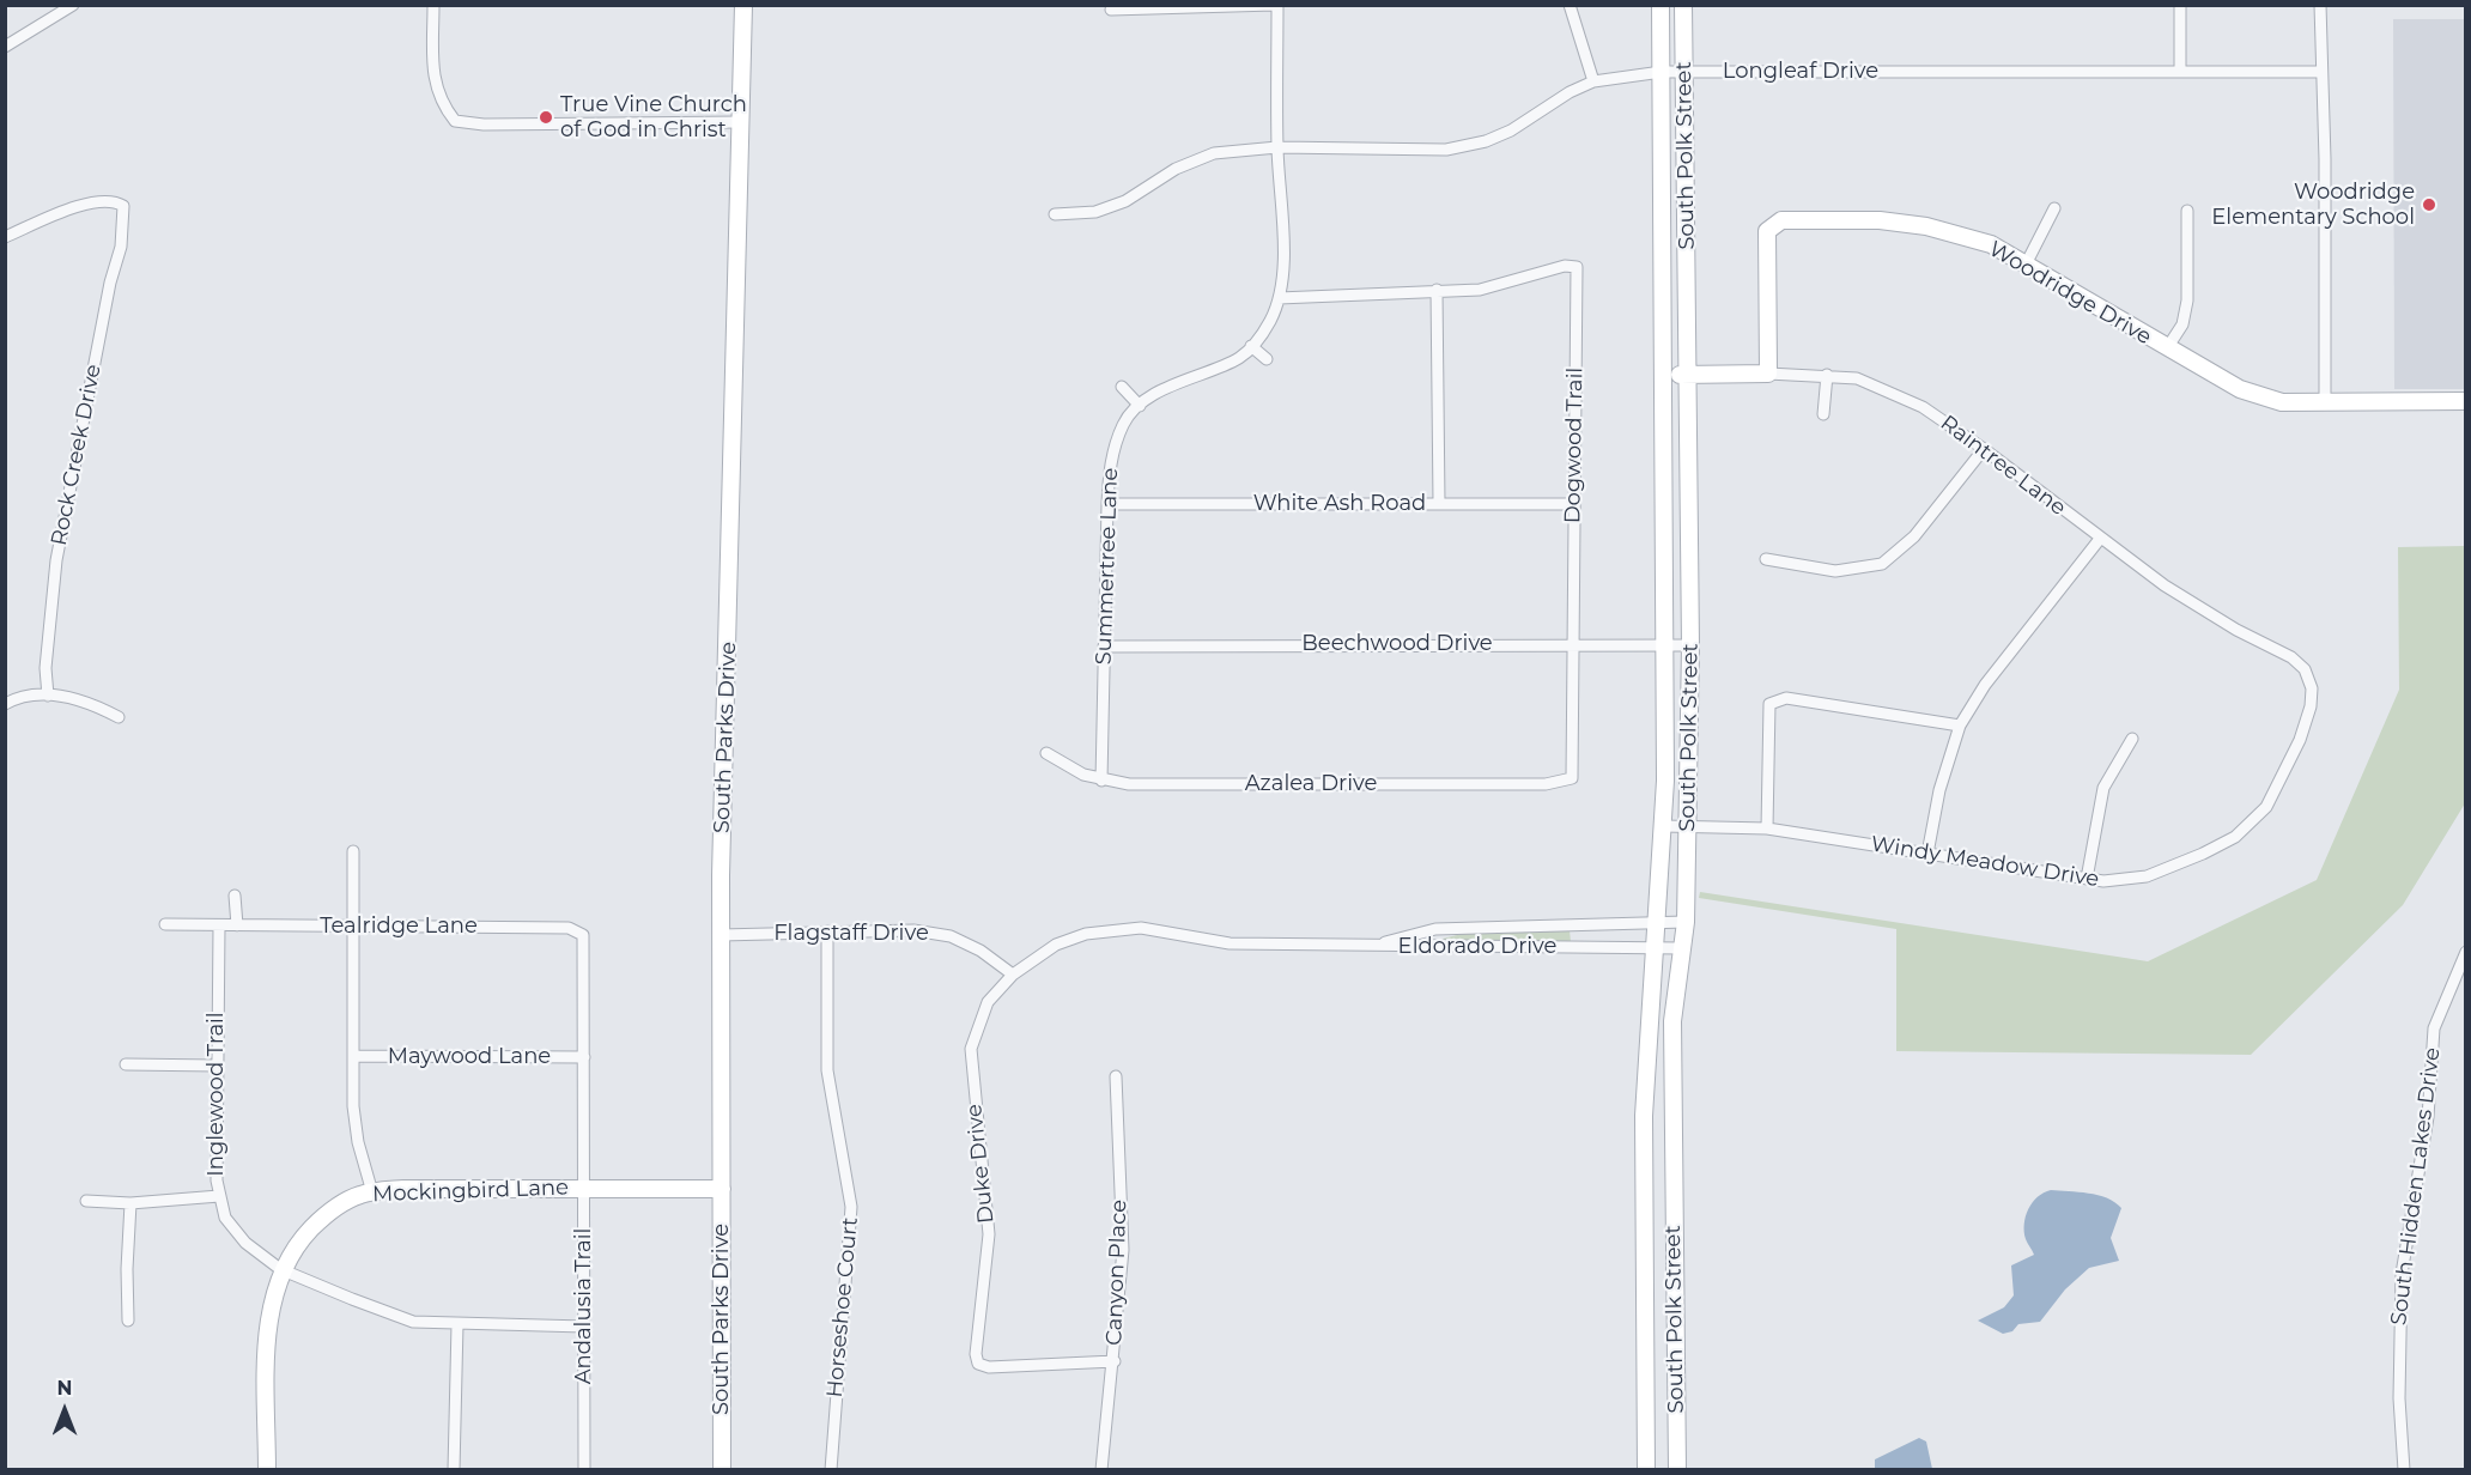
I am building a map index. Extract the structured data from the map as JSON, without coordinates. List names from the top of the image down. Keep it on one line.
{"streets":{"street":["Longleaf Drive","South Polk Street","Woodridge Drive","Dogwood Trail","Rock Creek Drive","Raintree Lane","White Ash Road","Summertree Lane","Beechwood Drive","South Parks Drive","Azalea Drive","Windy Meadow Drive","Tealridge Lane","Flagstaff Drive","Eldorado Drive","Maywood Lane","Inglewood Trail","Duke Drive","South Hidden Lakes Drive","Mockingbird Lane","Canyon Place","Andalusia Trail","Horseshoe Court"]},"crossings":[["Longleaf Drive","South Polk Street"],["Longleaf Drive","Summertree Lane"],["South Polk Street","Raintree Lane"],["South Polk Street","Beechwood Drive"],["South Polk Street","Windy Meadow Drive"],["South Polk Street","Eldorado Drive"],["Woodridge Drive","Raintree Lane"],["Dogwood Trail","White Ash Road"],["Dogwood Trail","Beechwood Drive"],["Dogwood Trail","Azalea Drive"],["Raintree Lane","Windy Meadow Drive"],["White Ash Road","Summertree Lane"],["Summertree Lane","Beechwood Drive"],["Summertree Lane","Azalea Drive"],["South Parks Drive","Flagstaff Drive"],["South Parks Drive","Mockingbird Lane"],["Tealridge Lane","Inglewood Trail"],["Tealridge Lane","Andalusia Trail"],["Flagstaff Drive","Eldorado Drive"],["Flagstaff Drive","Duke Drive"],["Flagstaff Drive","Horseshoe Court"],["Eldorado Drive","Duke Drive"],["Maywood Lane","Andalusia Trail"],["Inglewood Trail","Mockingbird Lane"],["Inglewood Trail","Andalusia Trail"],["Duke Drive","Canyon Place"],["Mockingbird Lane","Andalusia Trail"]],"places":["True Vine Church of God in Christ","Woodridge Elementary School"],"north":"top"}
